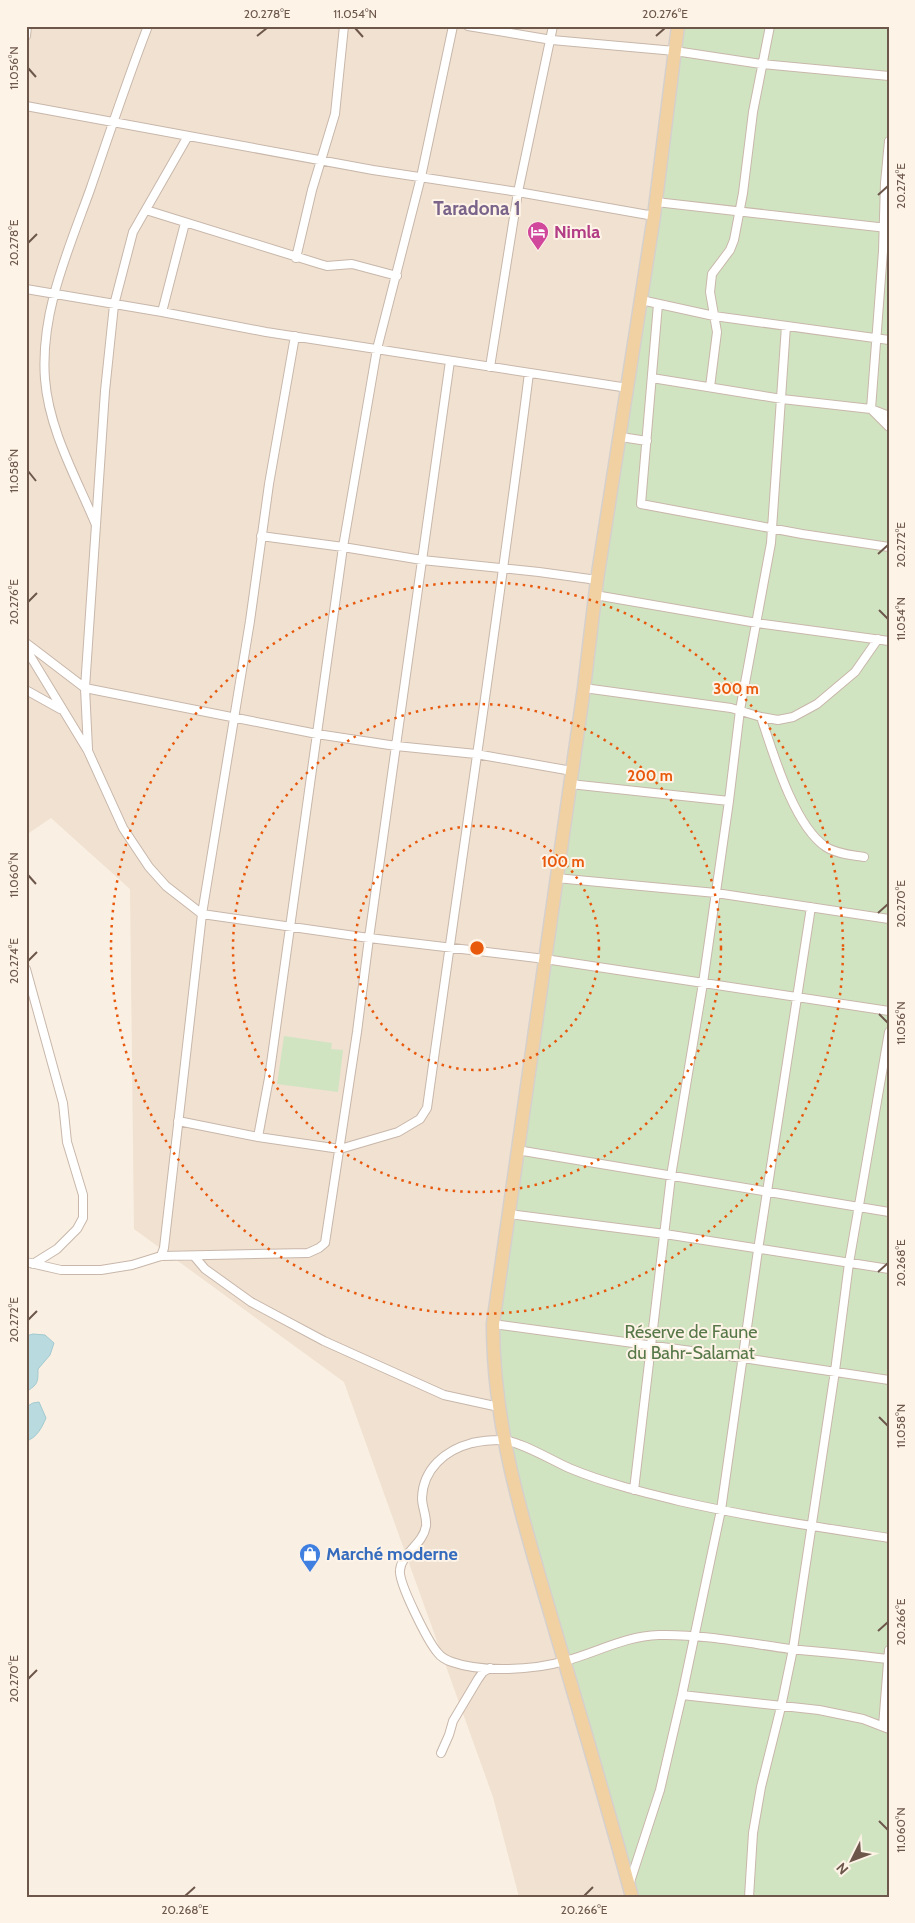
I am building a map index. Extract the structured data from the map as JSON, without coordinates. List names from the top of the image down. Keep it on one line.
{"districts":["Taradona 1"],"parks":["Réserve de Faune du Bahr-Salamat"],"places":{"hotel":["Nimla"],"shop":["Marché moderne"]},"north":"bottom left","coordinates":["20.278°E","11.054°N","20.276°E","11.056°N","20.274°E","11.058°N","20.272°E","11.060°N","20.270°E","20.268°E","20.266°E"],"rings":["300 m","200 m","100 m"]}
